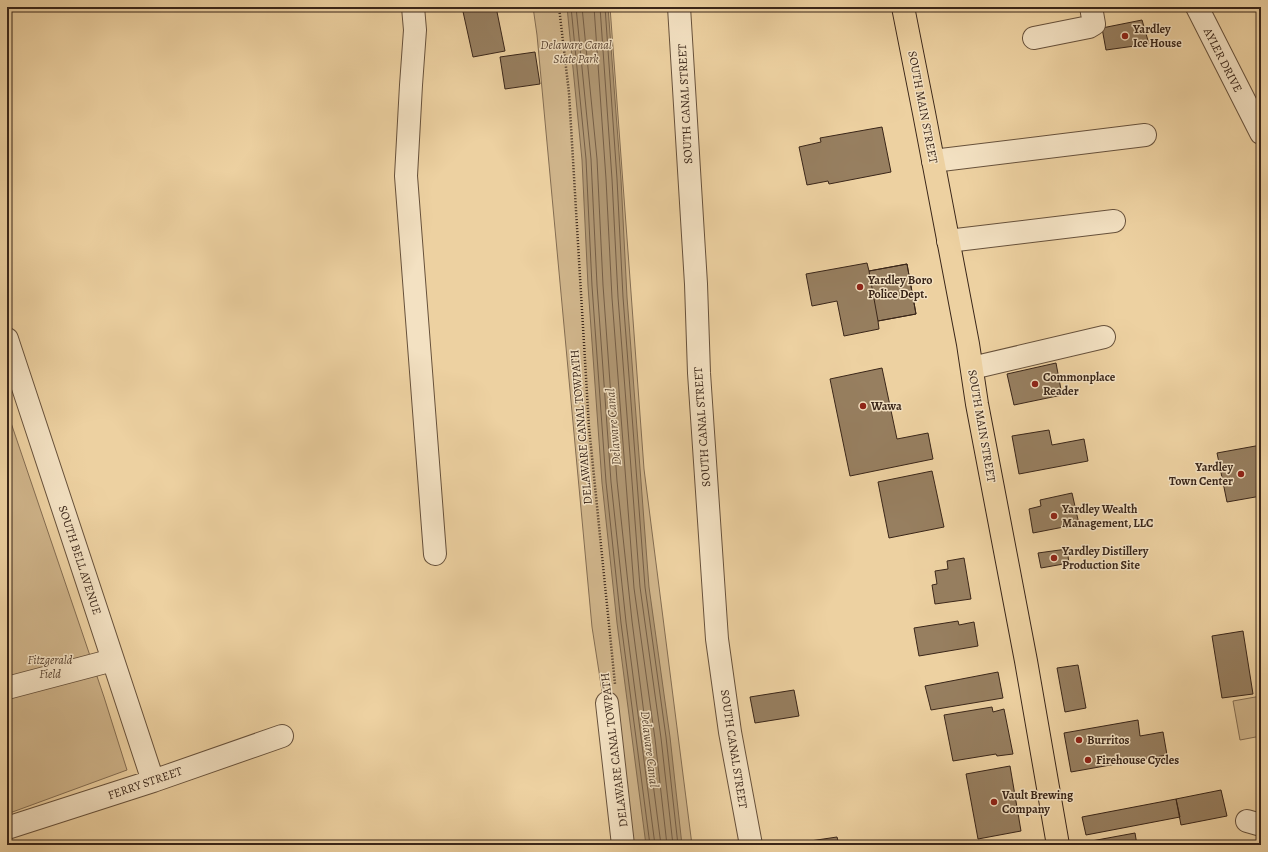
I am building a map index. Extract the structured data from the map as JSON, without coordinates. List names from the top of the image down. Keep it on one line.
{"streets":{"main road":["SOUTH MAIN STREET"],"street":["AYLER DRIVE","SOUTH CANAL STREET","SOUTH BELL AVENUE","FERRY STREET"],"path":["DELAWARE CANAL TOWPATH"]},"crossings":[["SOUTH BELL AVENUE","FERRY STREET"]],"water":["Delaware Canal"],"parks":["Delaware Canal State Park","Fitzgerald Field"],"places":["Yardley Ice House","Yardley Boro Police Dept.","Commonplace Reader","Wawa","Yardley Town Center","Yardley Wealth Management, LLC","Yardley Distillery Production Site","Burritos","Firehouse Cycles","Vault Brewing Company"]}
